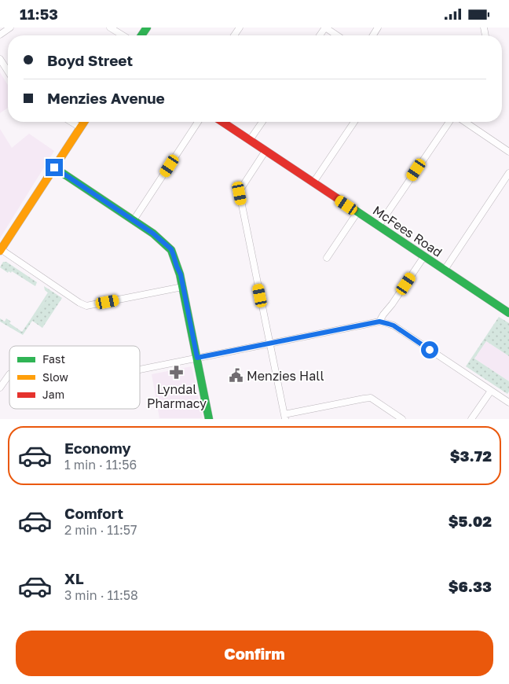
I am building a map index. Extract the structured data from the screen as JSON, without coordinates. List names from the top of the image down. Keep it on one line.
{"streets":{"street":["McFees Road"]},"places":{"pharmacy":["Lyndal Pharmacy"],"public building":["Menzies Hall"]},"legend":["Fast","Slow","Jam"],"page":{"status":"11:53","banner":["Boyd Street","Menzies Avenue"],"list":[{"name":"Economy","note":"1 min · 11:56","value":"$3.72"},{"name":"Comfort","note":"2 min · 11:57","value":"$5.02"},{"name":"XL","note":"3 min · 11:58","value":"$6.33"}],"buttons":"Confirm"}}
